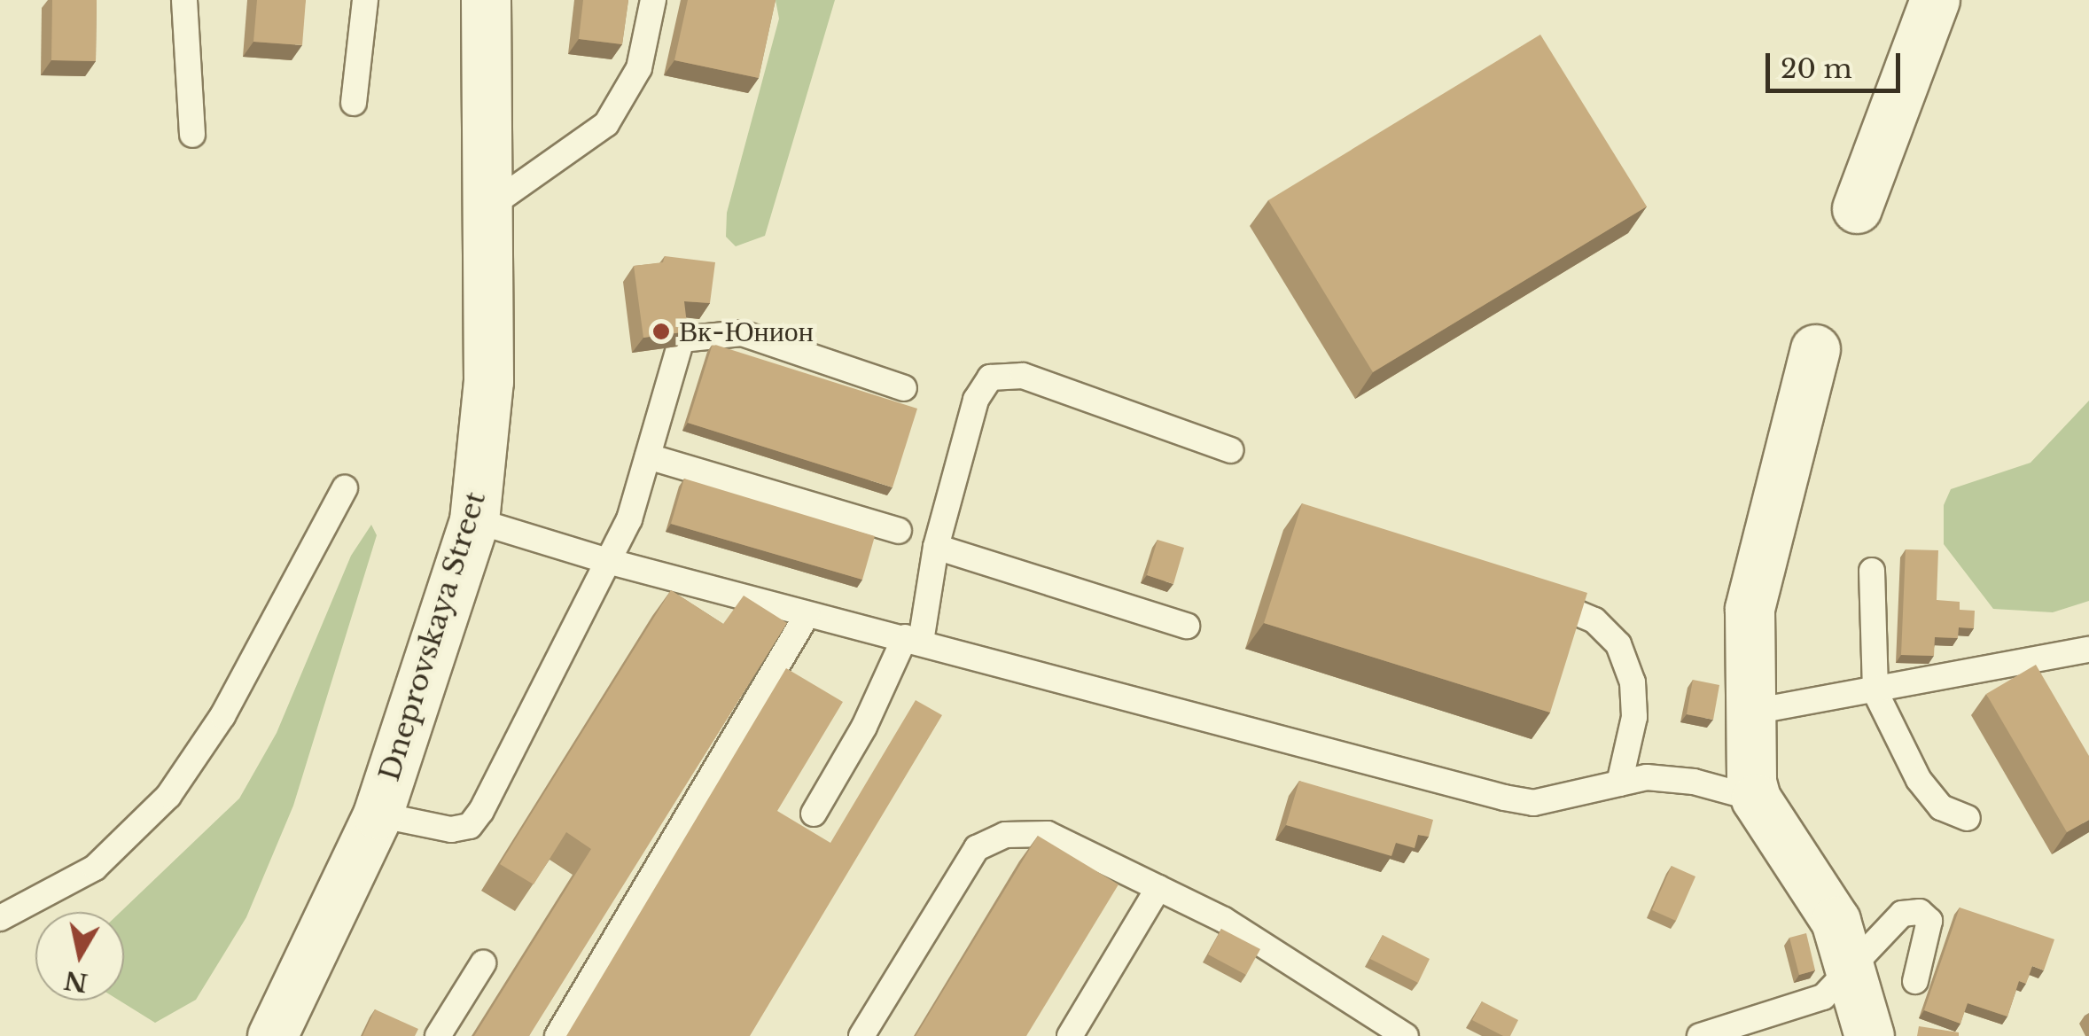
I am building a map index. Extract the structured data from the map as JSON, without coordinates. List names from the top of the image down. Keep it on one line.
{"streets":{"main road":["Dneprovskaya Street"]},"places":["Вк-Юнион"],"scale_bar":"20 m","north":"bottom"}
